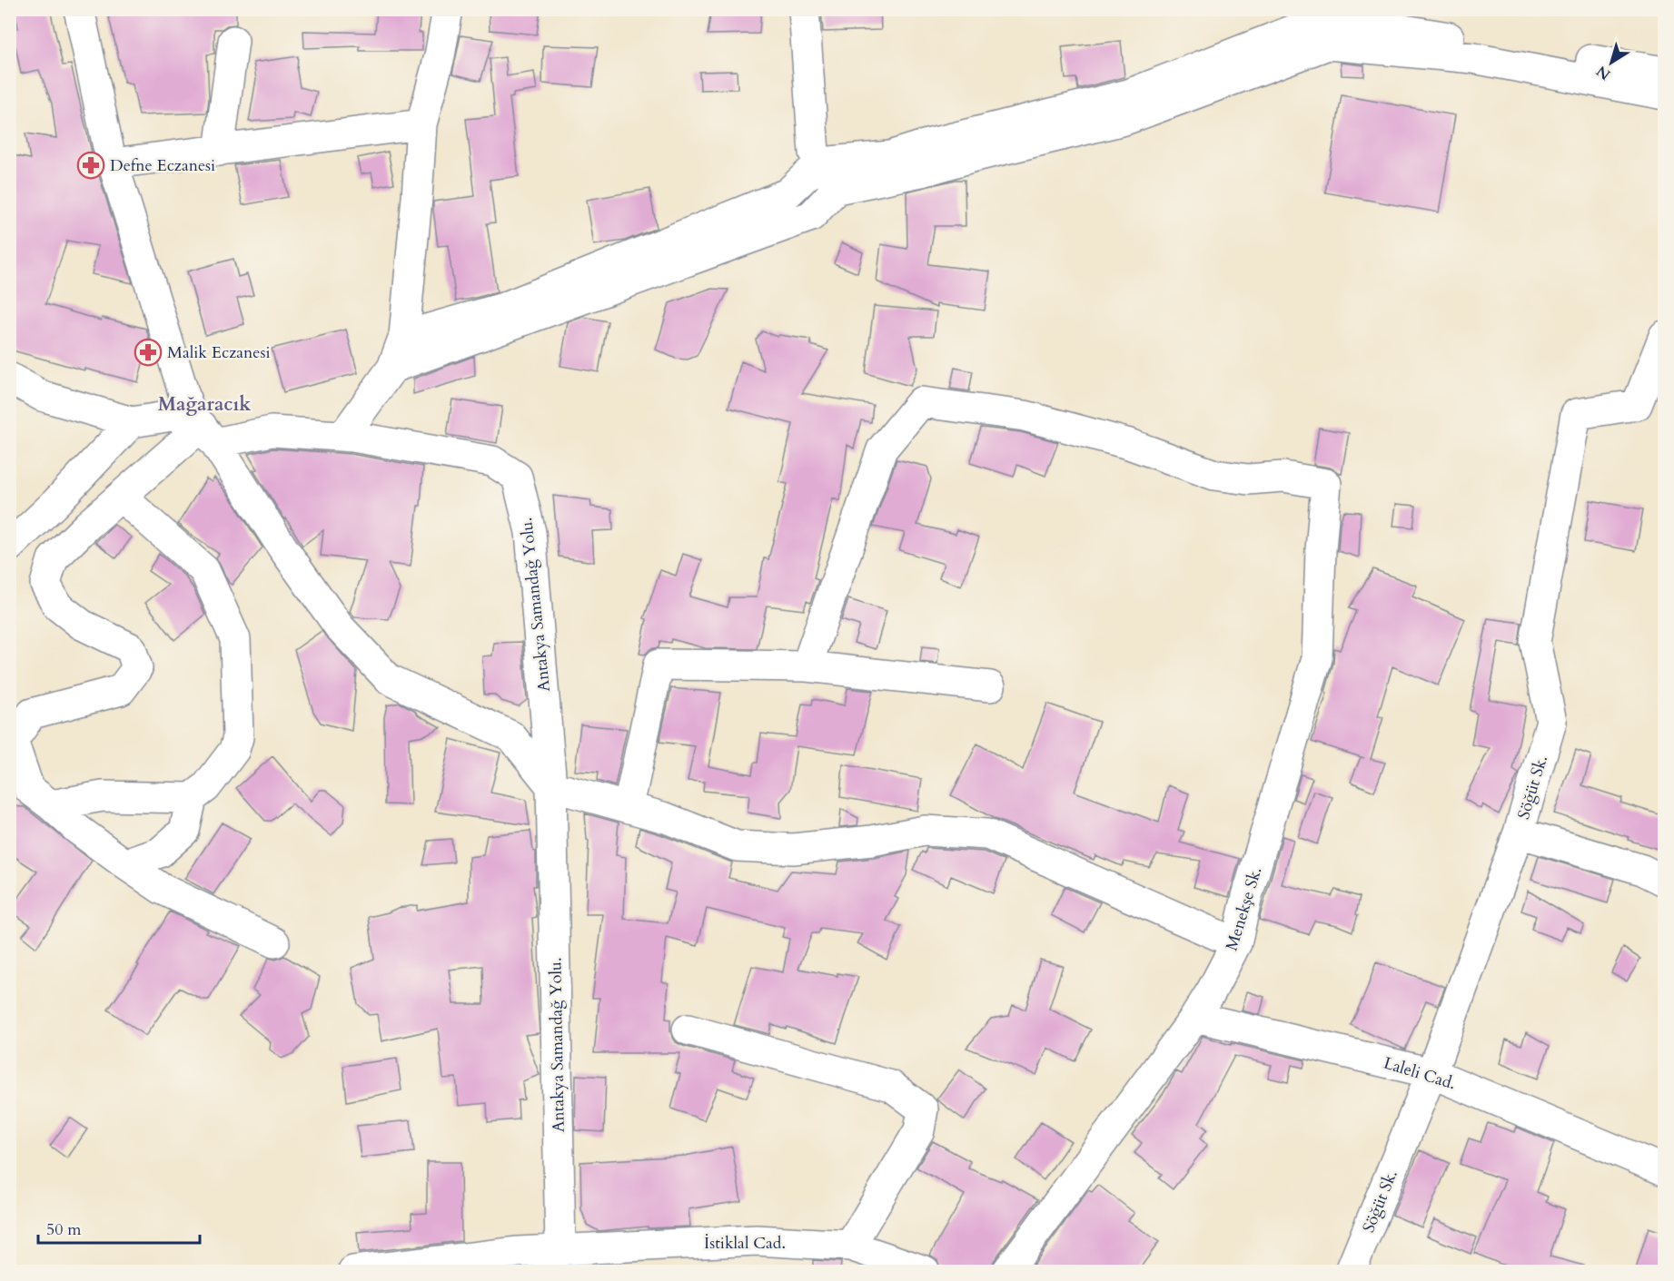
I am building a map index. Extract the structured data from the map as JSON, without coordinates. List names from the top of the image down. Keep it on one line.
{"streets":{"street":["Antakya Samandağ Yolu.","Söğüt Sk.","Menekşe Sk.","Laleli Cad.","İstiklal Cad."]},"crossings":[["Antakya Samandağ Yolu.","İstiklal Cad."],["Söğüt Sk.","Laleli Cad."],["Menekşe Sk.","Laleli Cad."]],"districts":["Mağaracık"],"places":{"pharmacy":["Defne Eczanesi","Malik Eczanesi"]},"scale_bar":"50 m","north":"bottom left"}
